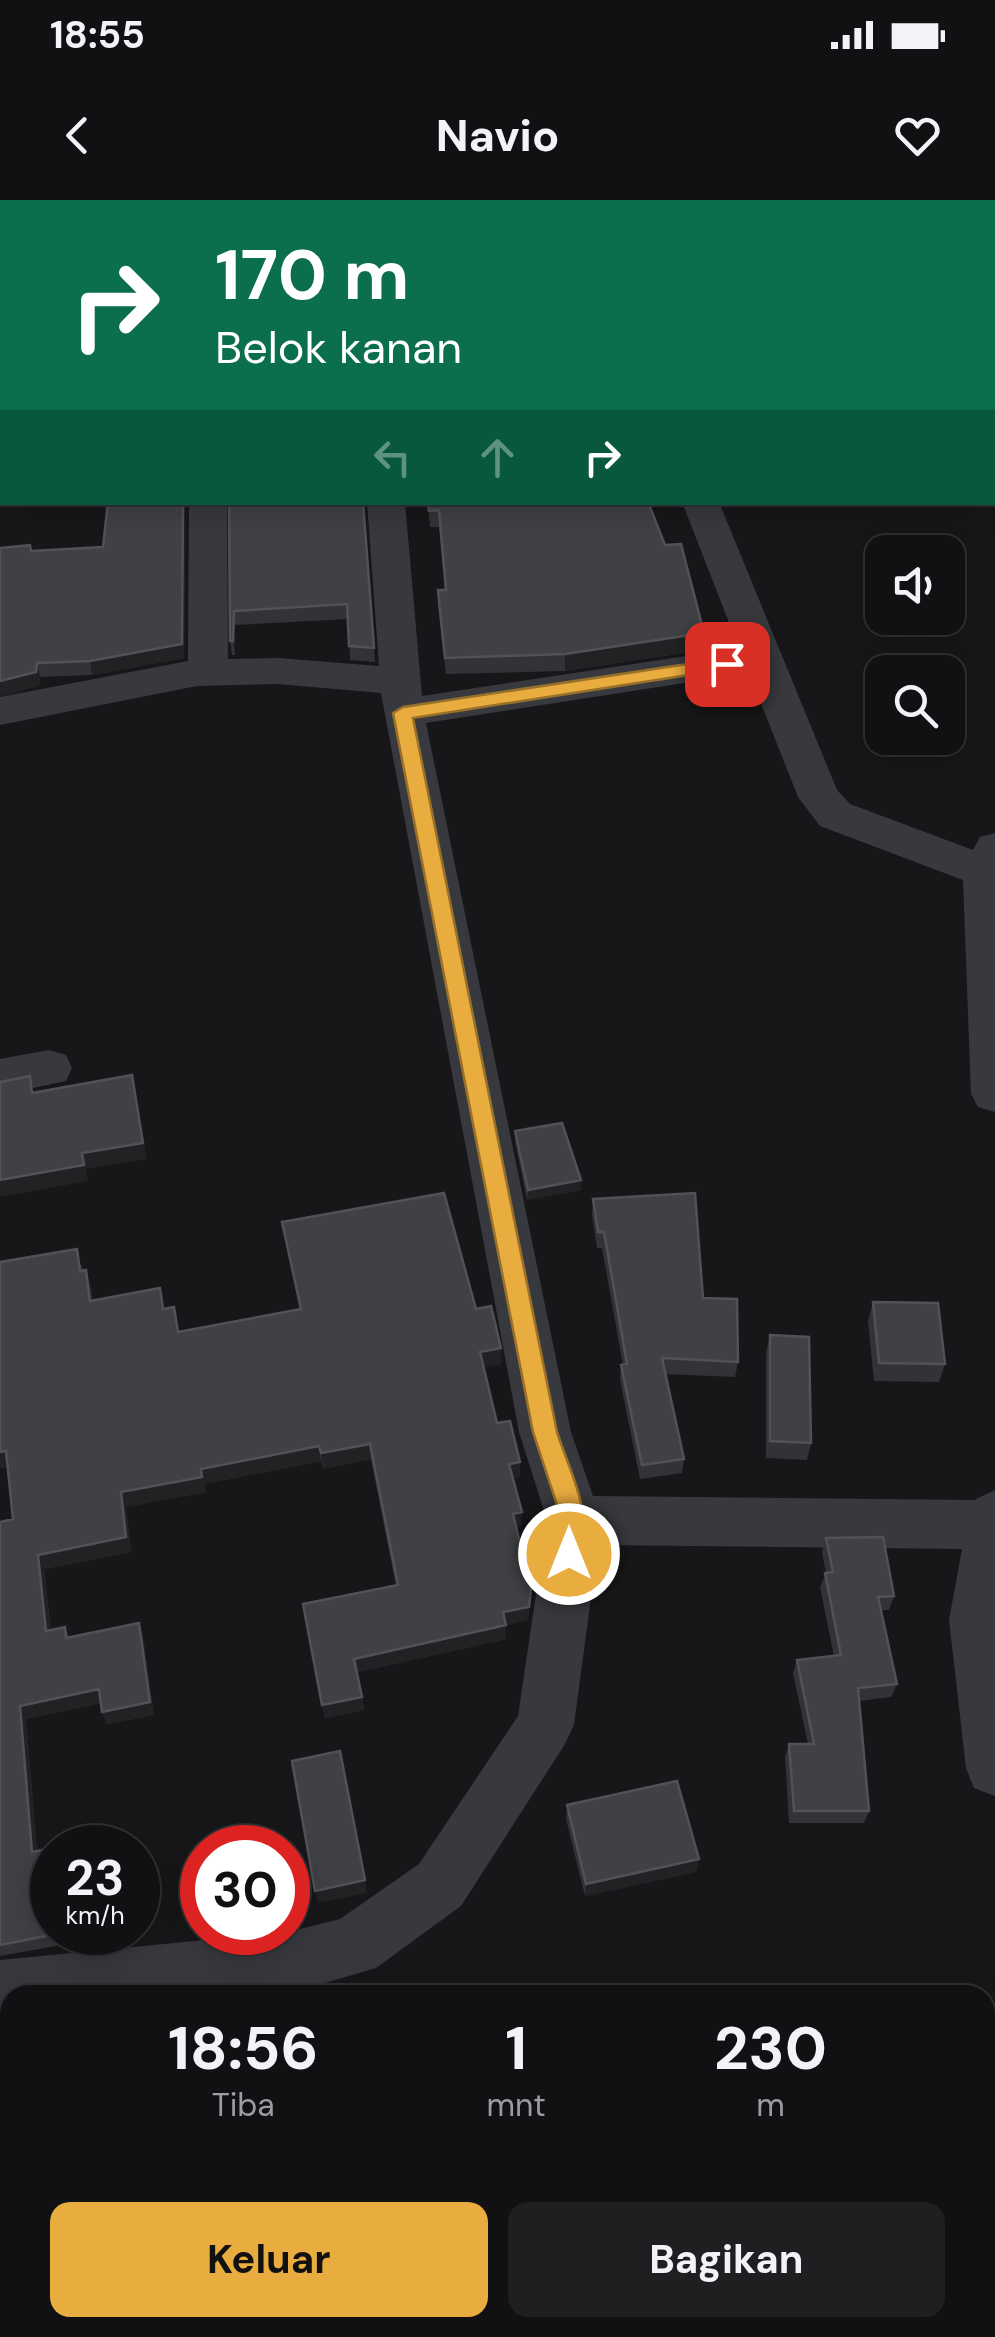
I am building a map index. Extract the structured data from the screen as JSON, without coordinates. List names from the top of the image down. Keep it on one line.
{"page":{"status":"18:55","header":"Navio","turn":["170 m","Belok kanan"],"speed":"23 km/h","limit":"30","eta":["18:56","Tiba","1","mnt","230","m"],"buttons":["Keluar","Bagikan"]}}
